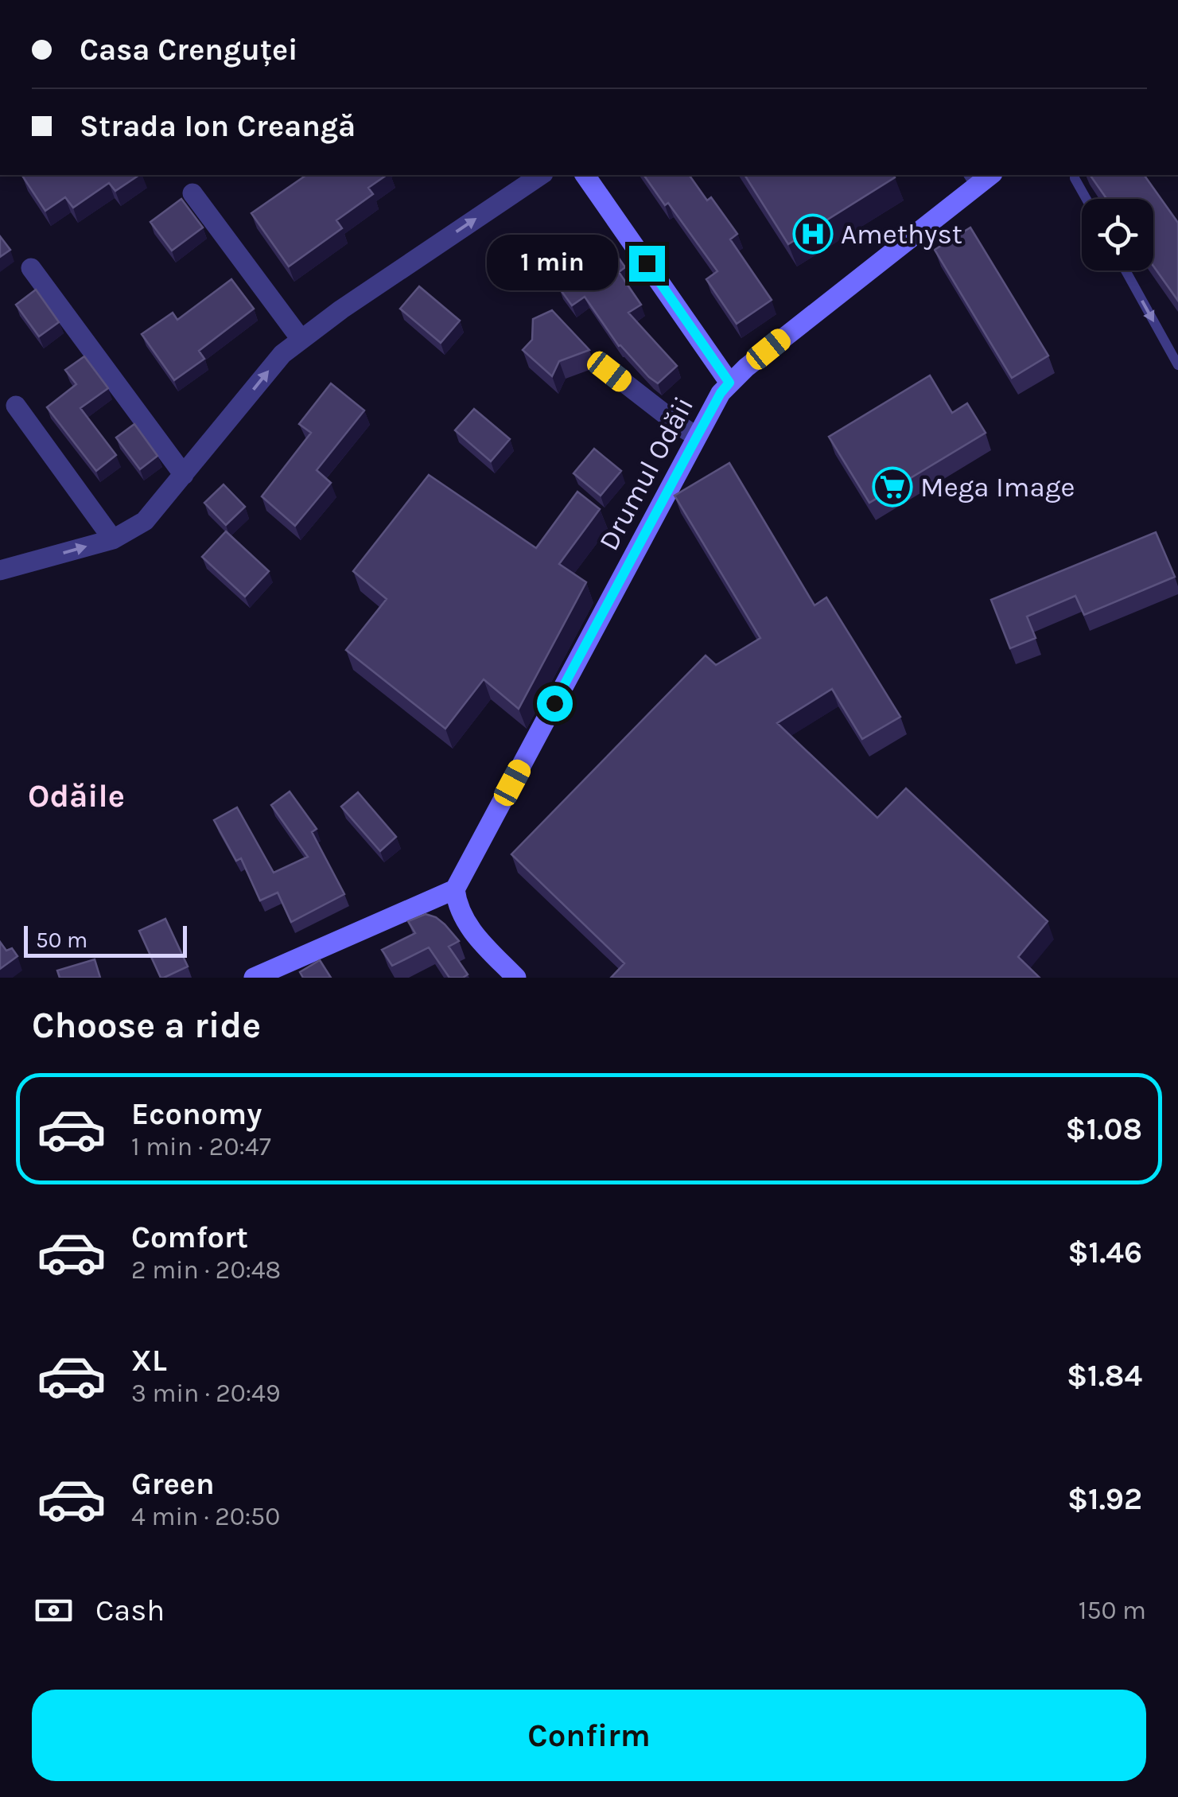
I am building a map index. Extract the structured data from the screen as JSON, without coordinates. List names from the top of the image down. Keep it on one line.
{"streets":{"street":["Drumul Odăii"]},"districts":["Odăile"],"places":{"hospital":["Amethyst"],"supermarket":["Mega Image"]},"scale_bar":"50 m","page":{"banner":["Casa Crenguței","Strada Ion Creangă"],"bubble":"1 min","scale":"50 m","heading":"Choose a ride","list":[{"name":"Economy","note":"1 min · 20:47","value":"$1.08"},{"name":"Comfort","note":"2 min · 20:48","value":"$1.46"},{"name":"XL","note":"3 min · 20:49","value":"$1.84"},{"name":"Green","note":"4 min · 20:50","value":"$1.92"}],"pay":["Cash","150 m"],"buttons":"Confirm"}}
